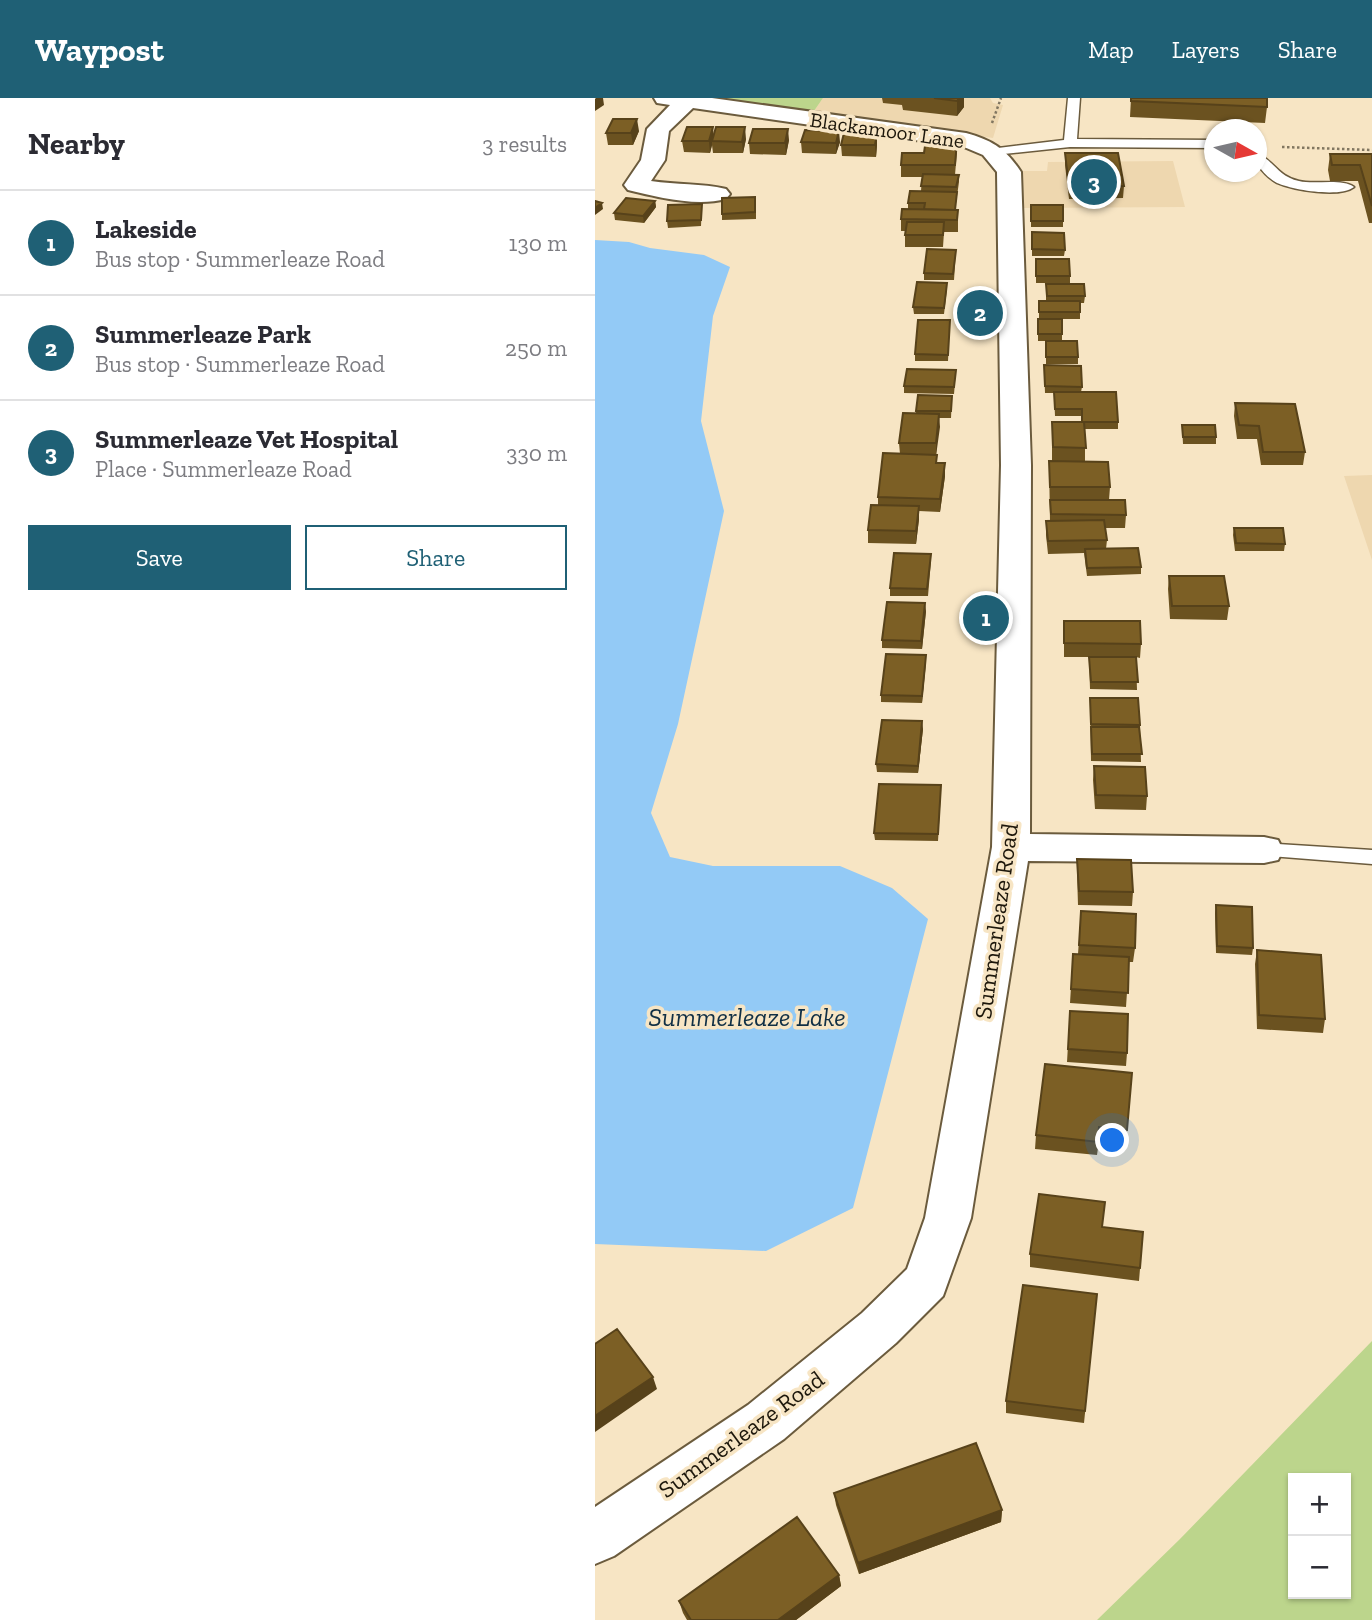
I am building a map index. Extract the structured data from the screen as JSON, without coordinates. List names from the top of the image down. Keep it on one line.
{"streets":{"street":["Blackamoor Lane","Summerleaze Road"]},"crossings":[["Blackamoor Lane","Summerleaze Road"]],"water":["Summerleaze Lake"],"north":"right","page":{"header":"Waypost","nav":["Map","Layers","Share"],"heading":["Nearby","3 results"],"pins":["3","2","1"],"list":[{"mark":"1","name":"Lakeside","note":"Bus stop · Summerleaze Road","value":"130 m"},{"mark":"2","name":"Summerleaze Park","note":"Bus stop · Summerleaze Road","value":"250 m"},{"mark":"3","name":"Summerleaze Vet Hospital","note":"Place · Summerleaze Road","value":"330 m"}],"buttons":["Save","Share"],"map_buttons":["+","−"]}}
